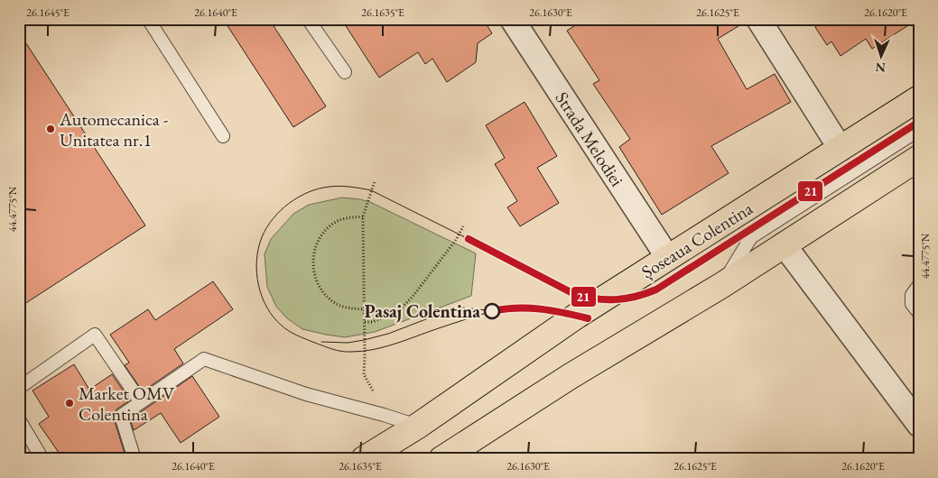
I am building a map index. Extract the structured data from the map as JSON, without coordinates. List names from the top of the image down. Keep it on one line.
{"streets":{"main road":["Șoseaua Colentina"],"street":["Strada Melodiei"]},"crossings":[["Strada Melodiei","Șoseaua Colentina"]],"places":["Automecanica - Unitatea nr.1","Pasaj Colentina","Market OMV Colentina"],"lines":["transit line 21"],"north":"bottom","coordinates":["26.1645°E","26.1640°E","26.1635°E","26.1630°E","26.1625°E","26.1620°E","44.4775°N"]}
